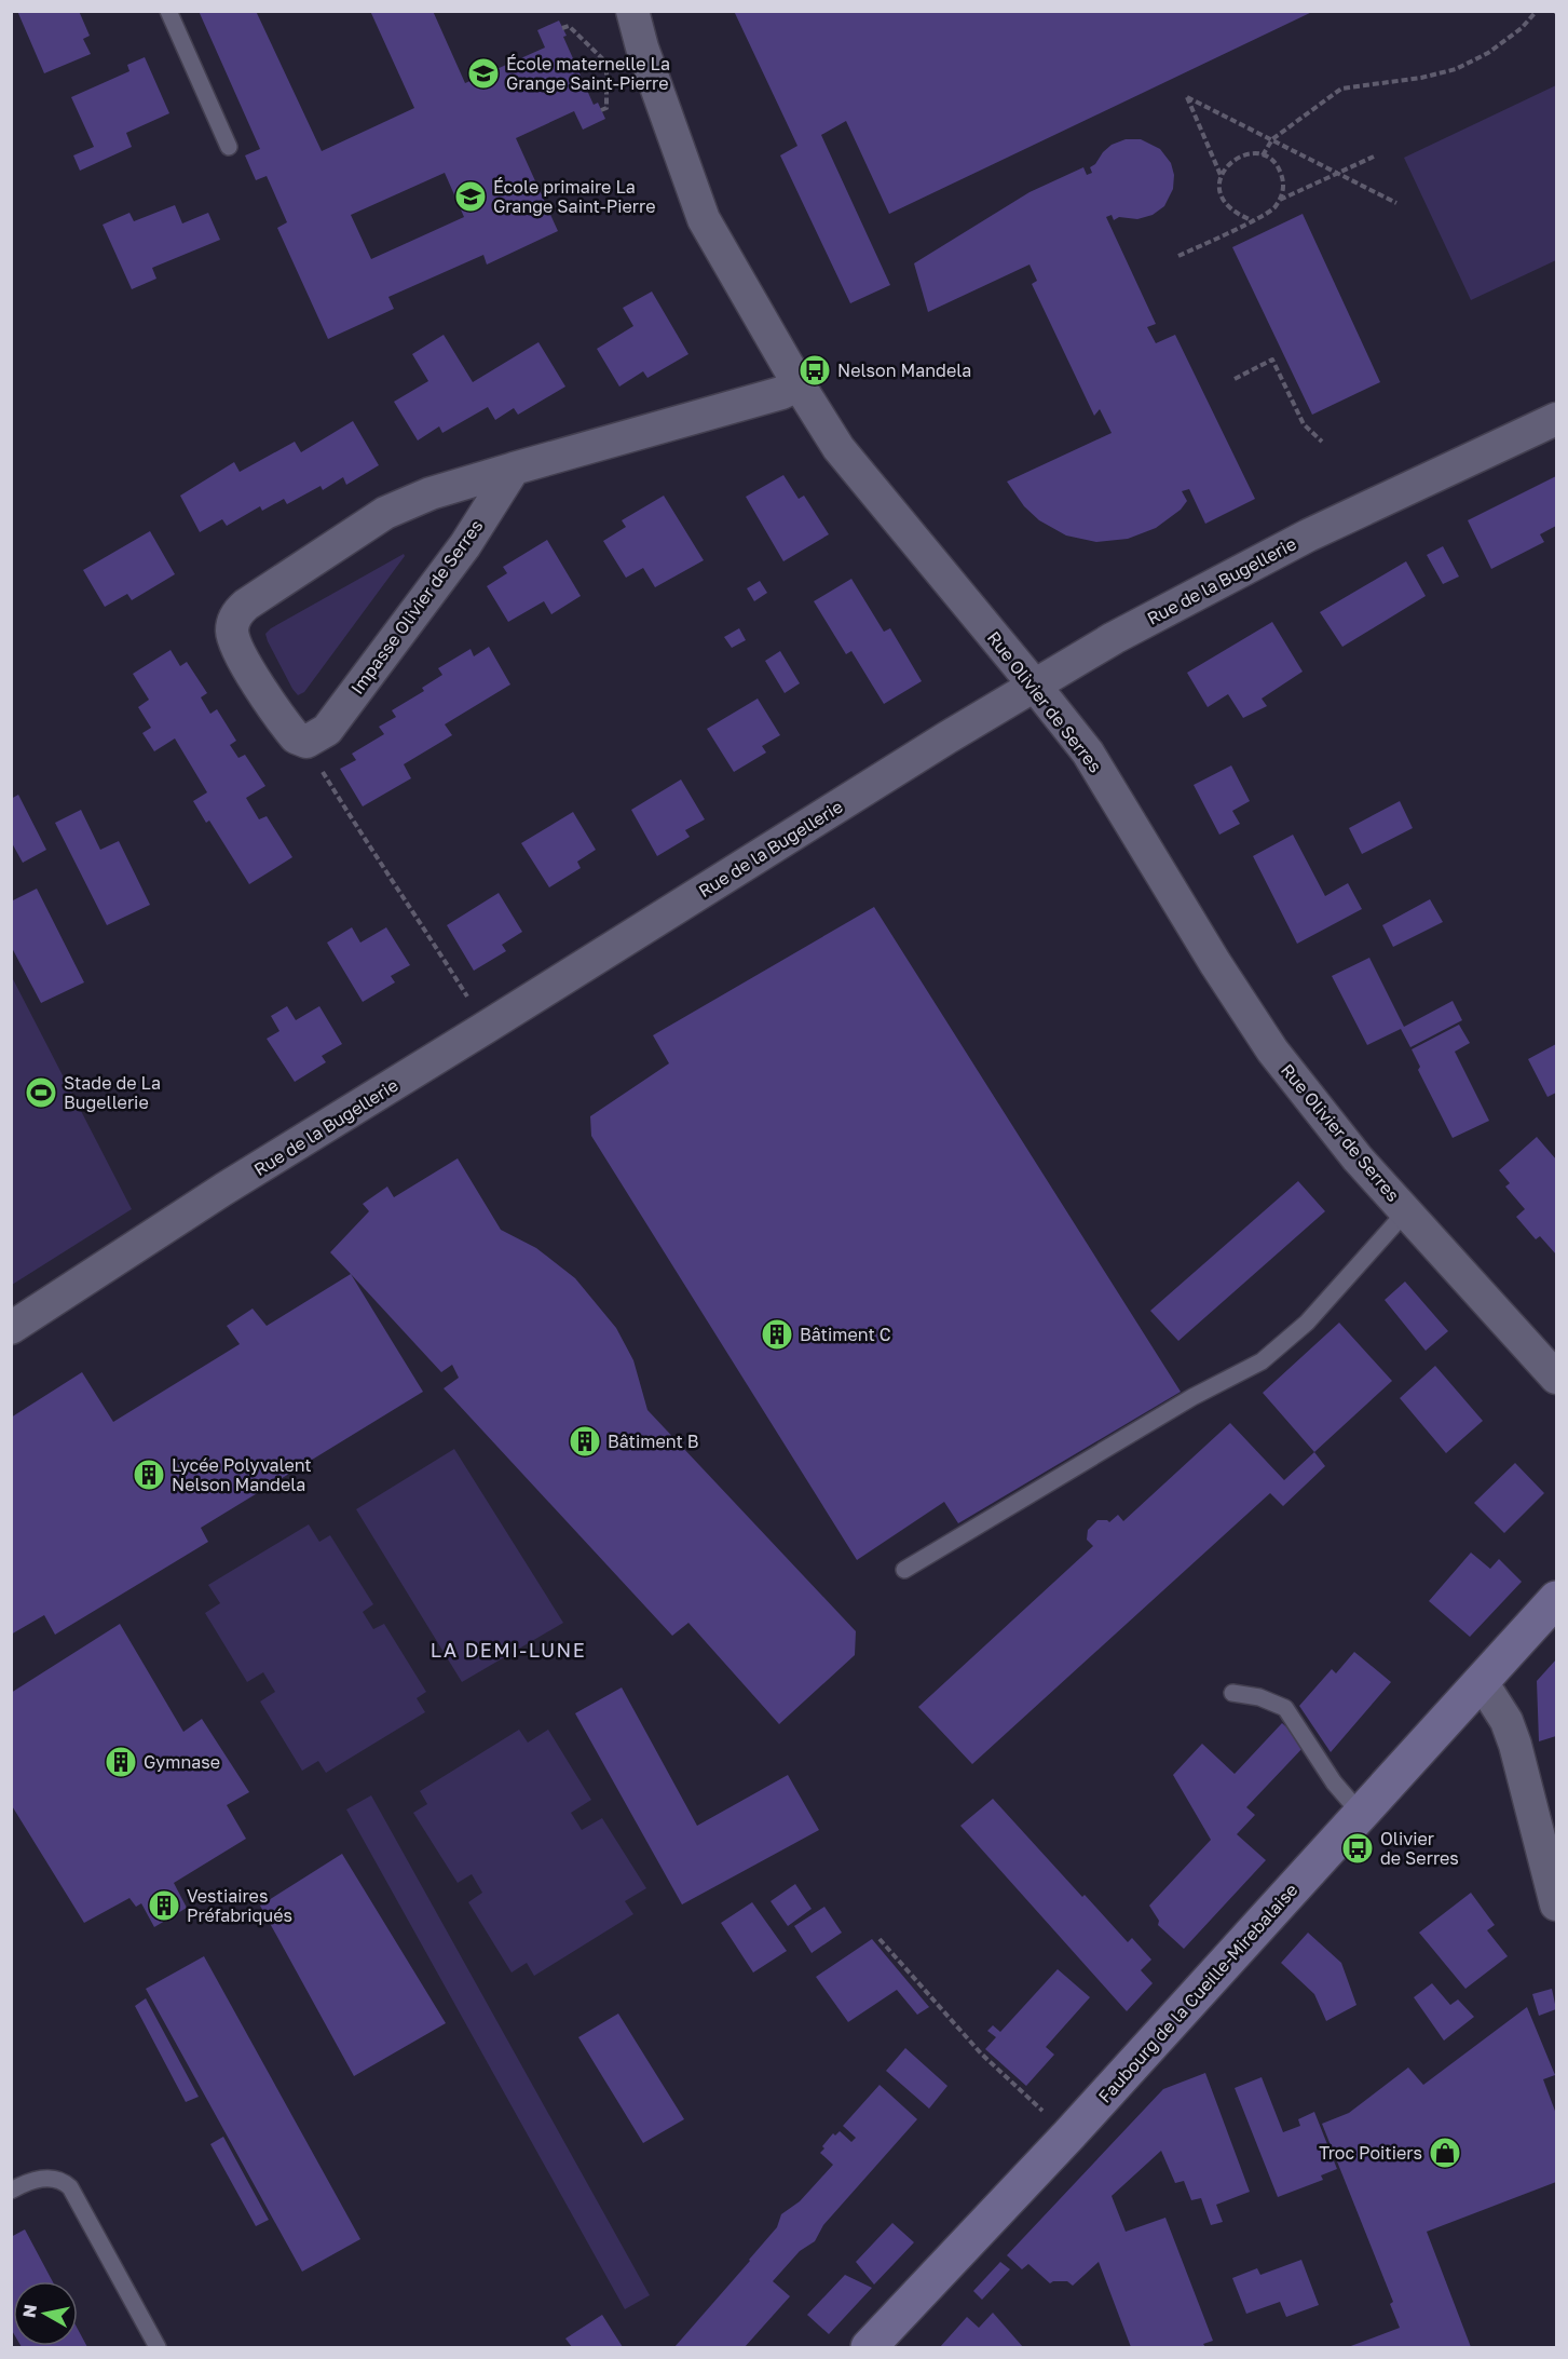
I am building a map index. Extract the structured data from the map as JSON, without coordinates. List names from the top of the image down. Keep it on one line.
{"streets":{"street":["Rue de la Bugellerie","Impasse Olivier de Serres","Rue Olivier de Serres","Faubourg de la Cueille-Mirebalaise"]},"crossings":[["Rue de la Bugellerie","Rue Olivier de Serres"]],"districts":["LA DEMI-LUNE"],"places":{"school or university":["École maternelle La Grange Saint-Pierre","École primaire La Grange Saint-Pierre"],"bus stop":["Nelson Mandela","Olivier de Serres"],"sports":["Stade de La Bugellerie"],"building":["Bâtiment C","Bâtiment B","Lycée Polyvalent Nelson Mandela","Gymnase","Vestiaires Préfabriqués"],"shop":["Troc Poitiers"]},"north":"left"}
